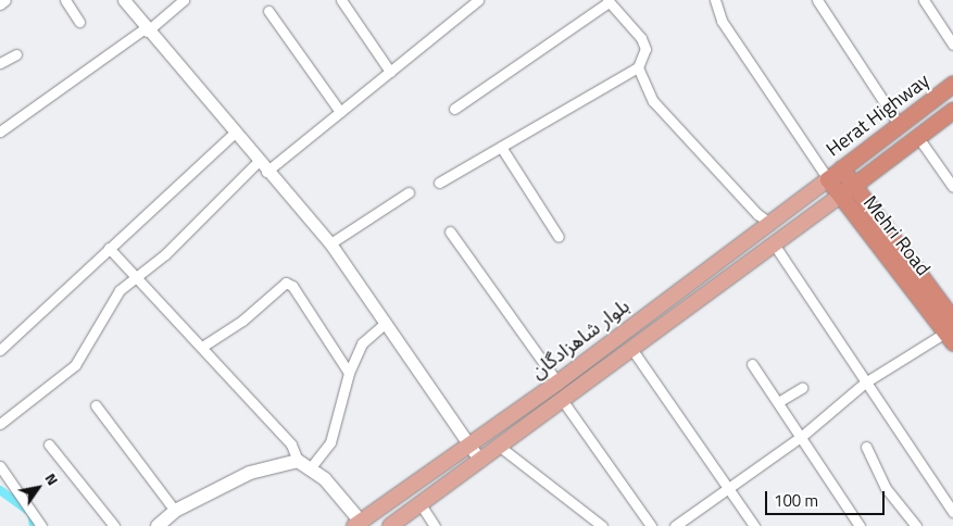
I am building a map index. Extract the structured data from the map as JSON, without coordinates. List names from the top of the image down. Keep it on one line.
{"streets":{"highway":["Herat Highway","Mehri Road"],"main road":["بلوار شاهزادگان"]},"crossings":[["Herat Highway","Mehri Road"],["Herat Highway","بلوار شاهزادگان"],["Mehri Road","بلوار شاهزادگان"]],"scale_bar":"100 m","north":"top right"}
